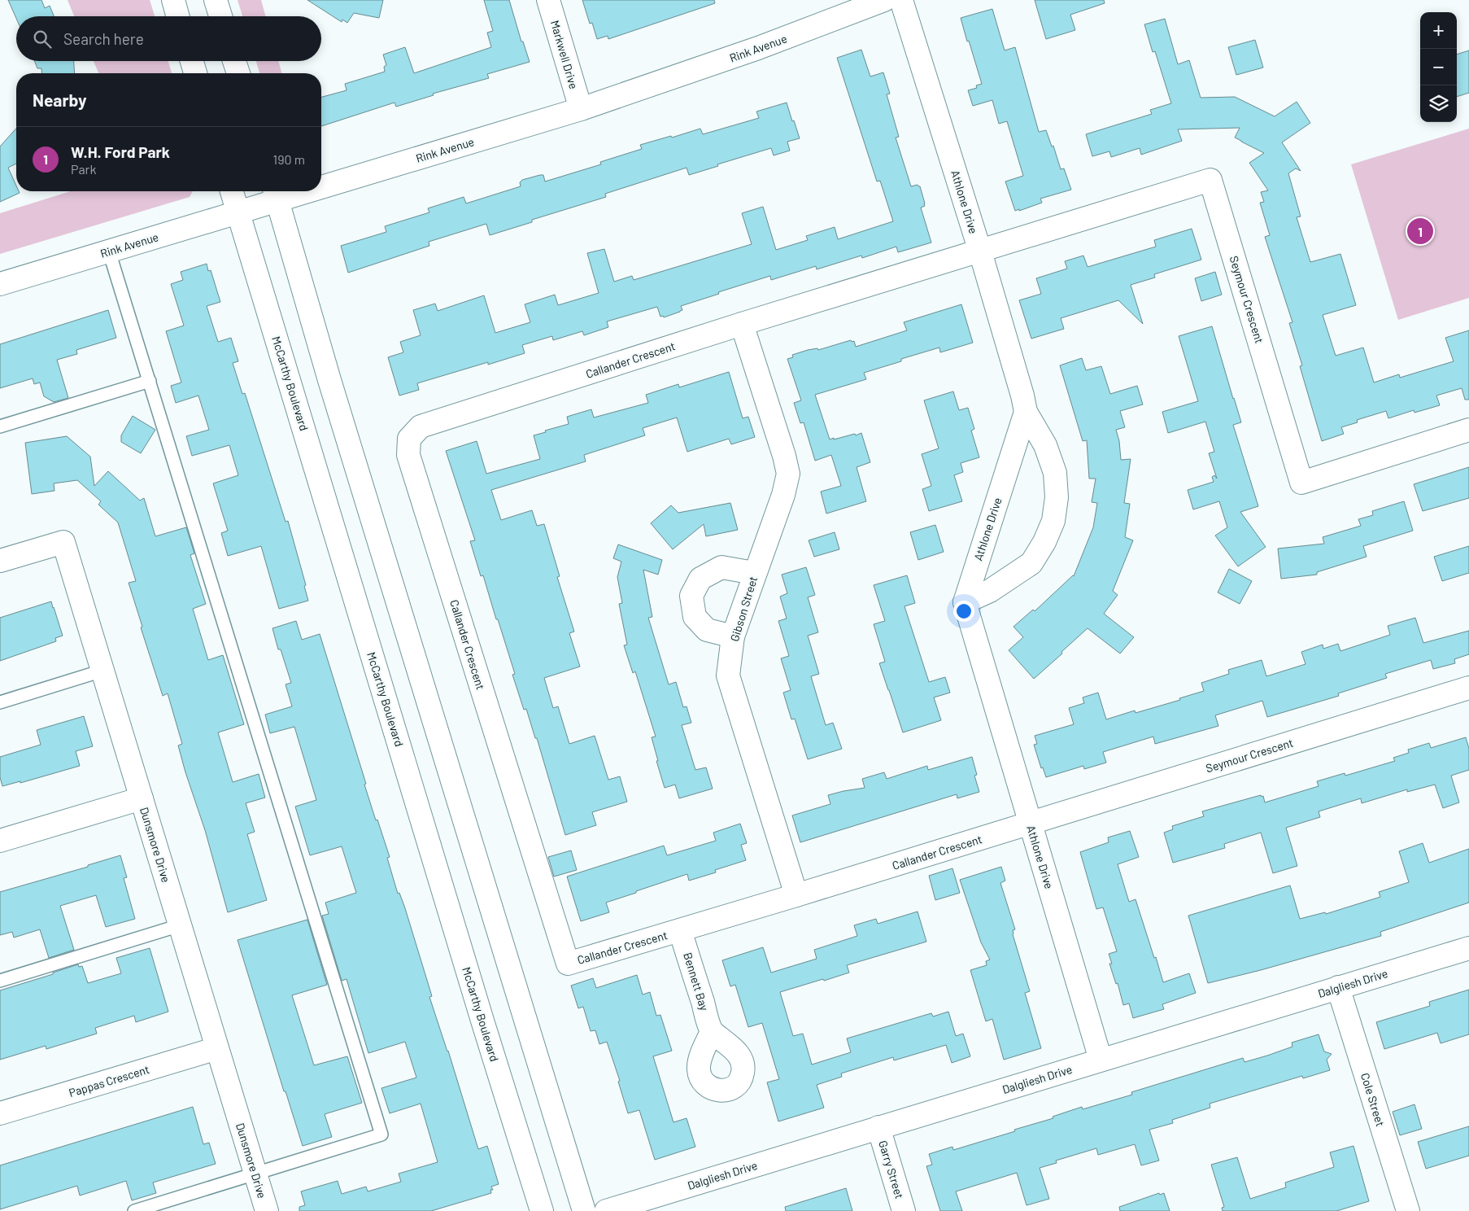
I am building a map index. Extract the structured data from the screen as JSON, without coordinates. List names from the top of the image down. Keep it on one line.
{"streets":{"street":["Rink Avenue","Markwell Drive","Athlone Drive","Seymour Crescent","Callander Crescent","McCarthy Boulevard","Gibson Street","Dunsmore Drive","Bennett Bay","Dalgliesh Drive","Pappas Crescent","Cole Street","Garry Street"]},"crossings":[["Rink Avenue","Markwell Drive"],["Rink Avenue","McCarthy Boulevard"],["Athlone Drive","Seymour Crescent"],["Athlone Drive","Callander Crescent"],["Athlone Drive","Dalgliesh Drive"],["Seymour Crescent","Callander Crescent"],["Callander Crescent","Gibson Street"],["Callander Crescent","Bennett Bay"],["Dunsmore Drive","Pappas Crescent"],["Dalgliesh Drive","Cole Street"],["Dalgliesh Drive","Garry Street"]],"page":{"map_buttons":["+","−"],"search":"Search here","heading":"Nearby","list":[{"mark":"1","name":"W.H. Ford Park","note":"Park","value":"190 m"}],"pins":"1"}}
